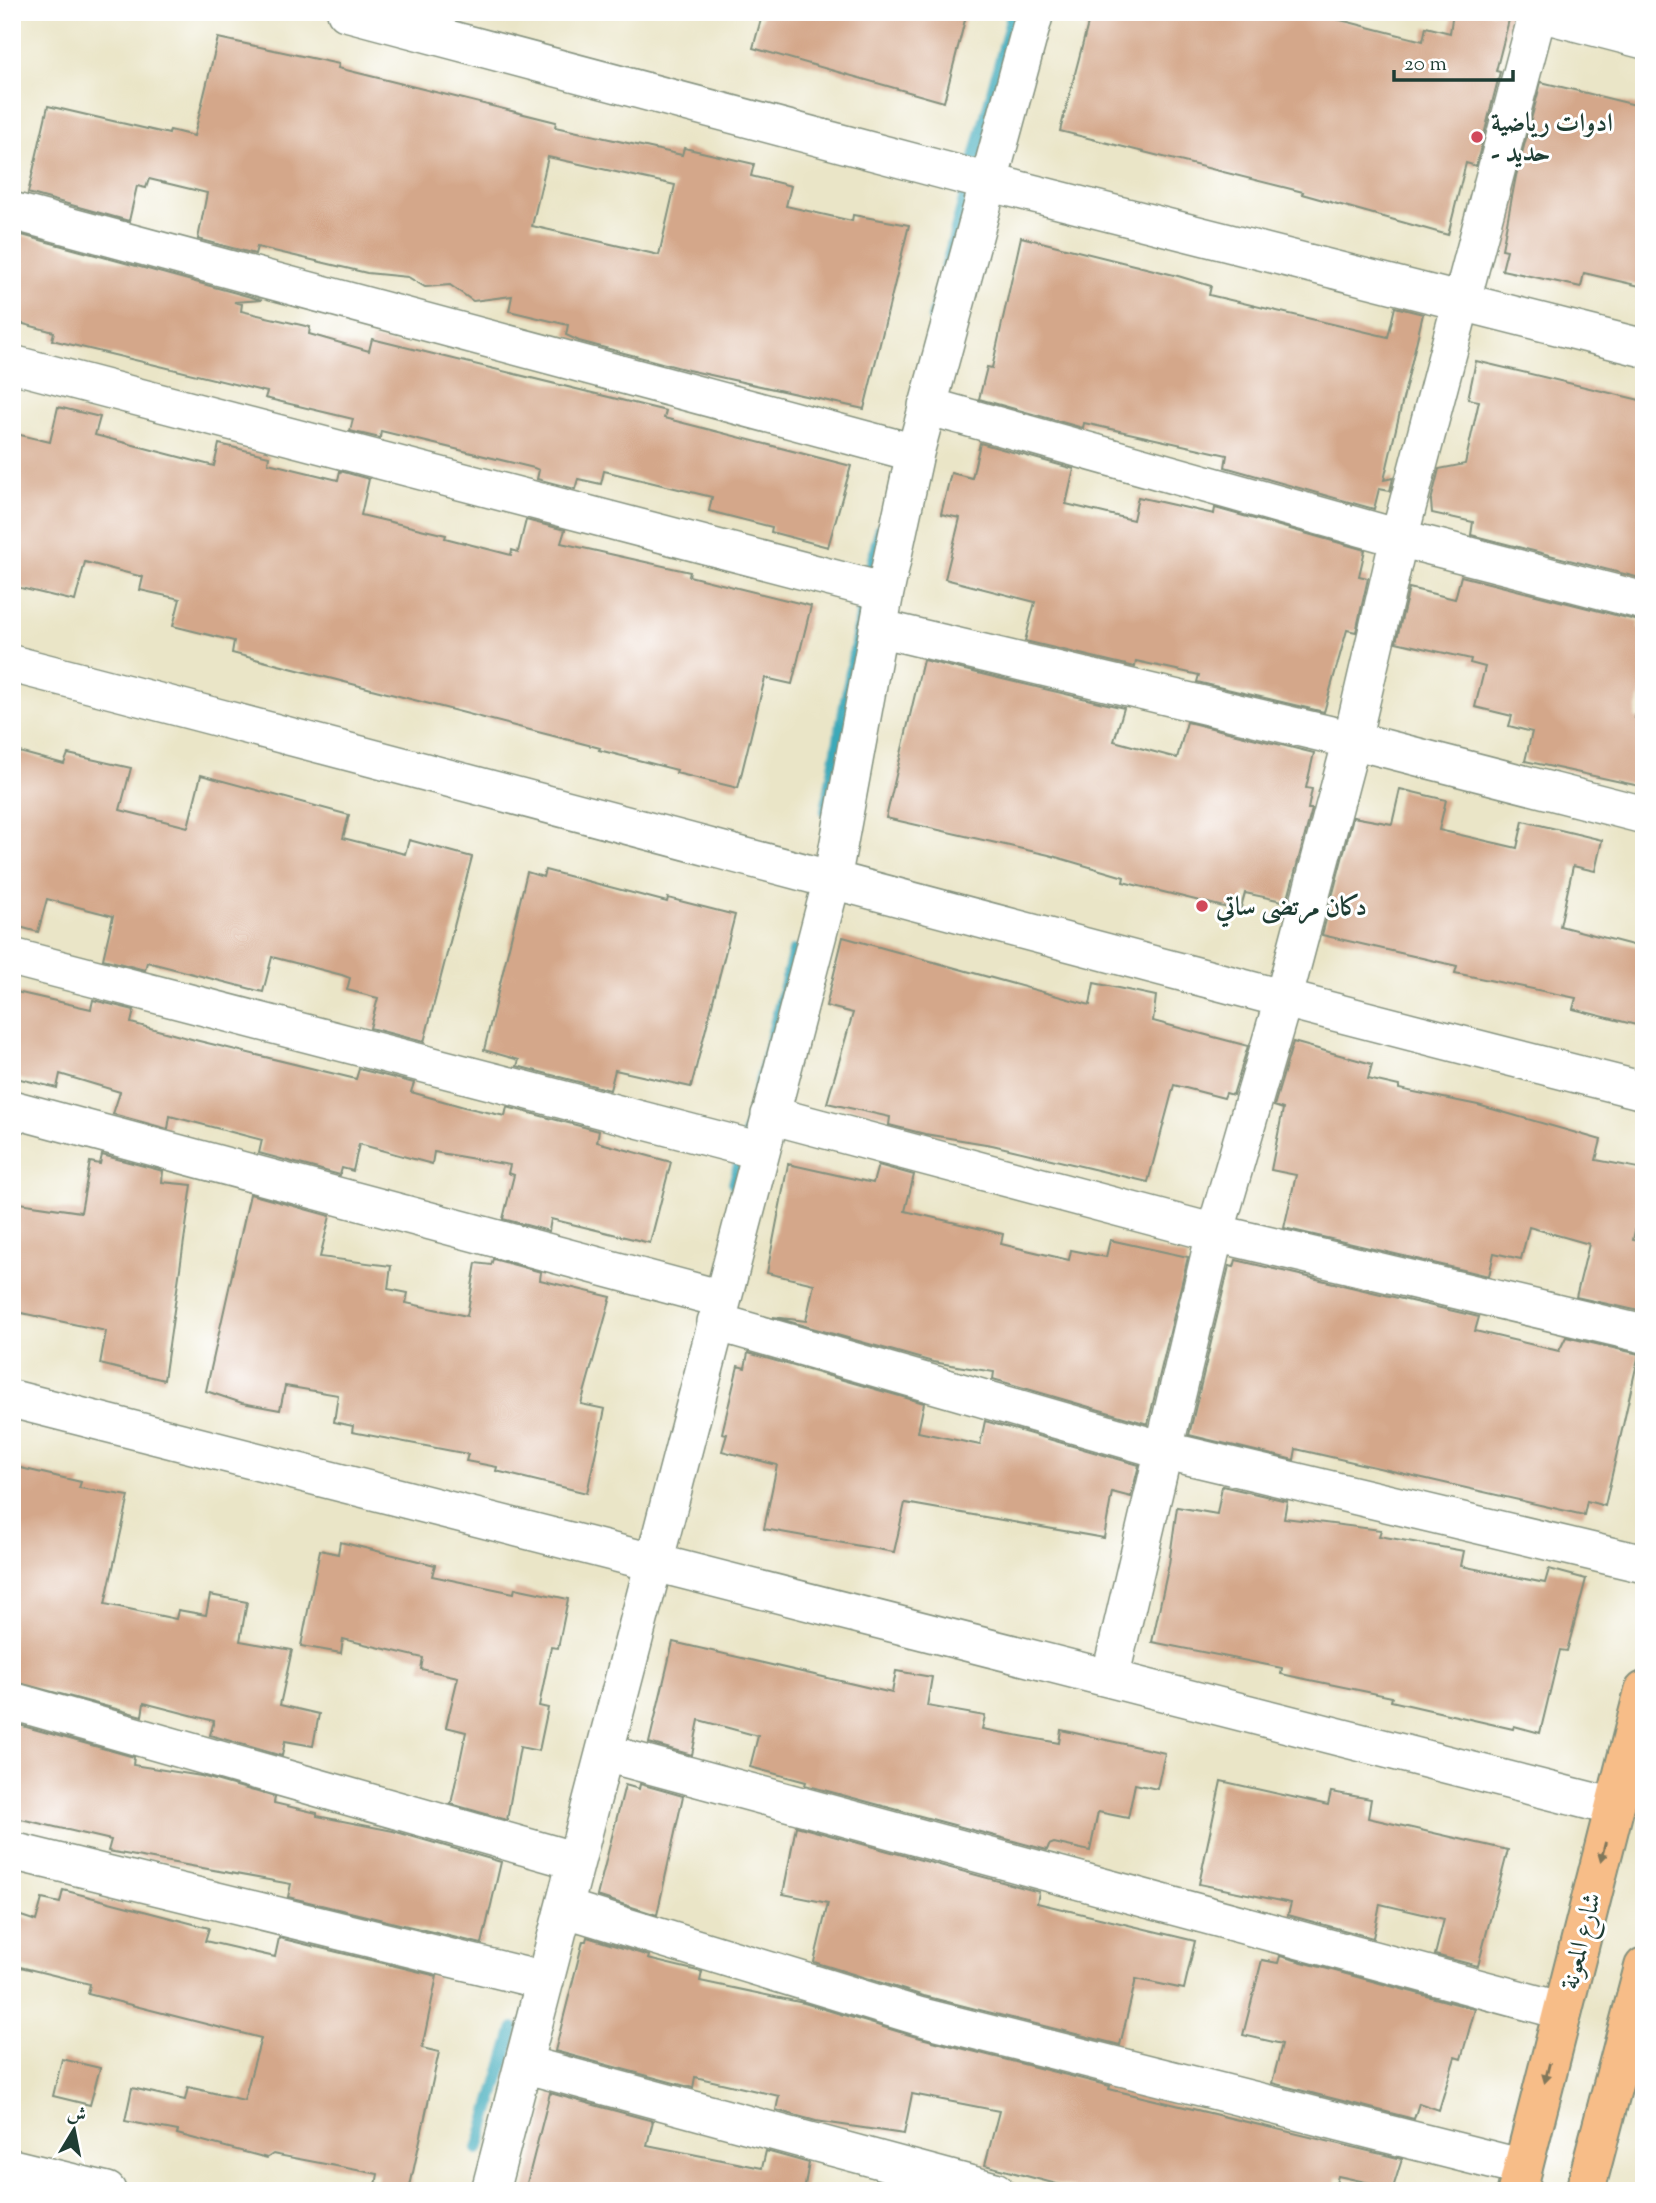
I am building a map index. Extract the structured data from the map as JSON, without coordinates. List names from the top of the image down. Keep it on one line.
{"streets":{"highway":["شارع المعونة"]},"places":["ادوات رياضية - حديد","دكان مرتضى ساتي"],"scale_bar":"20 m","north":"top"}
